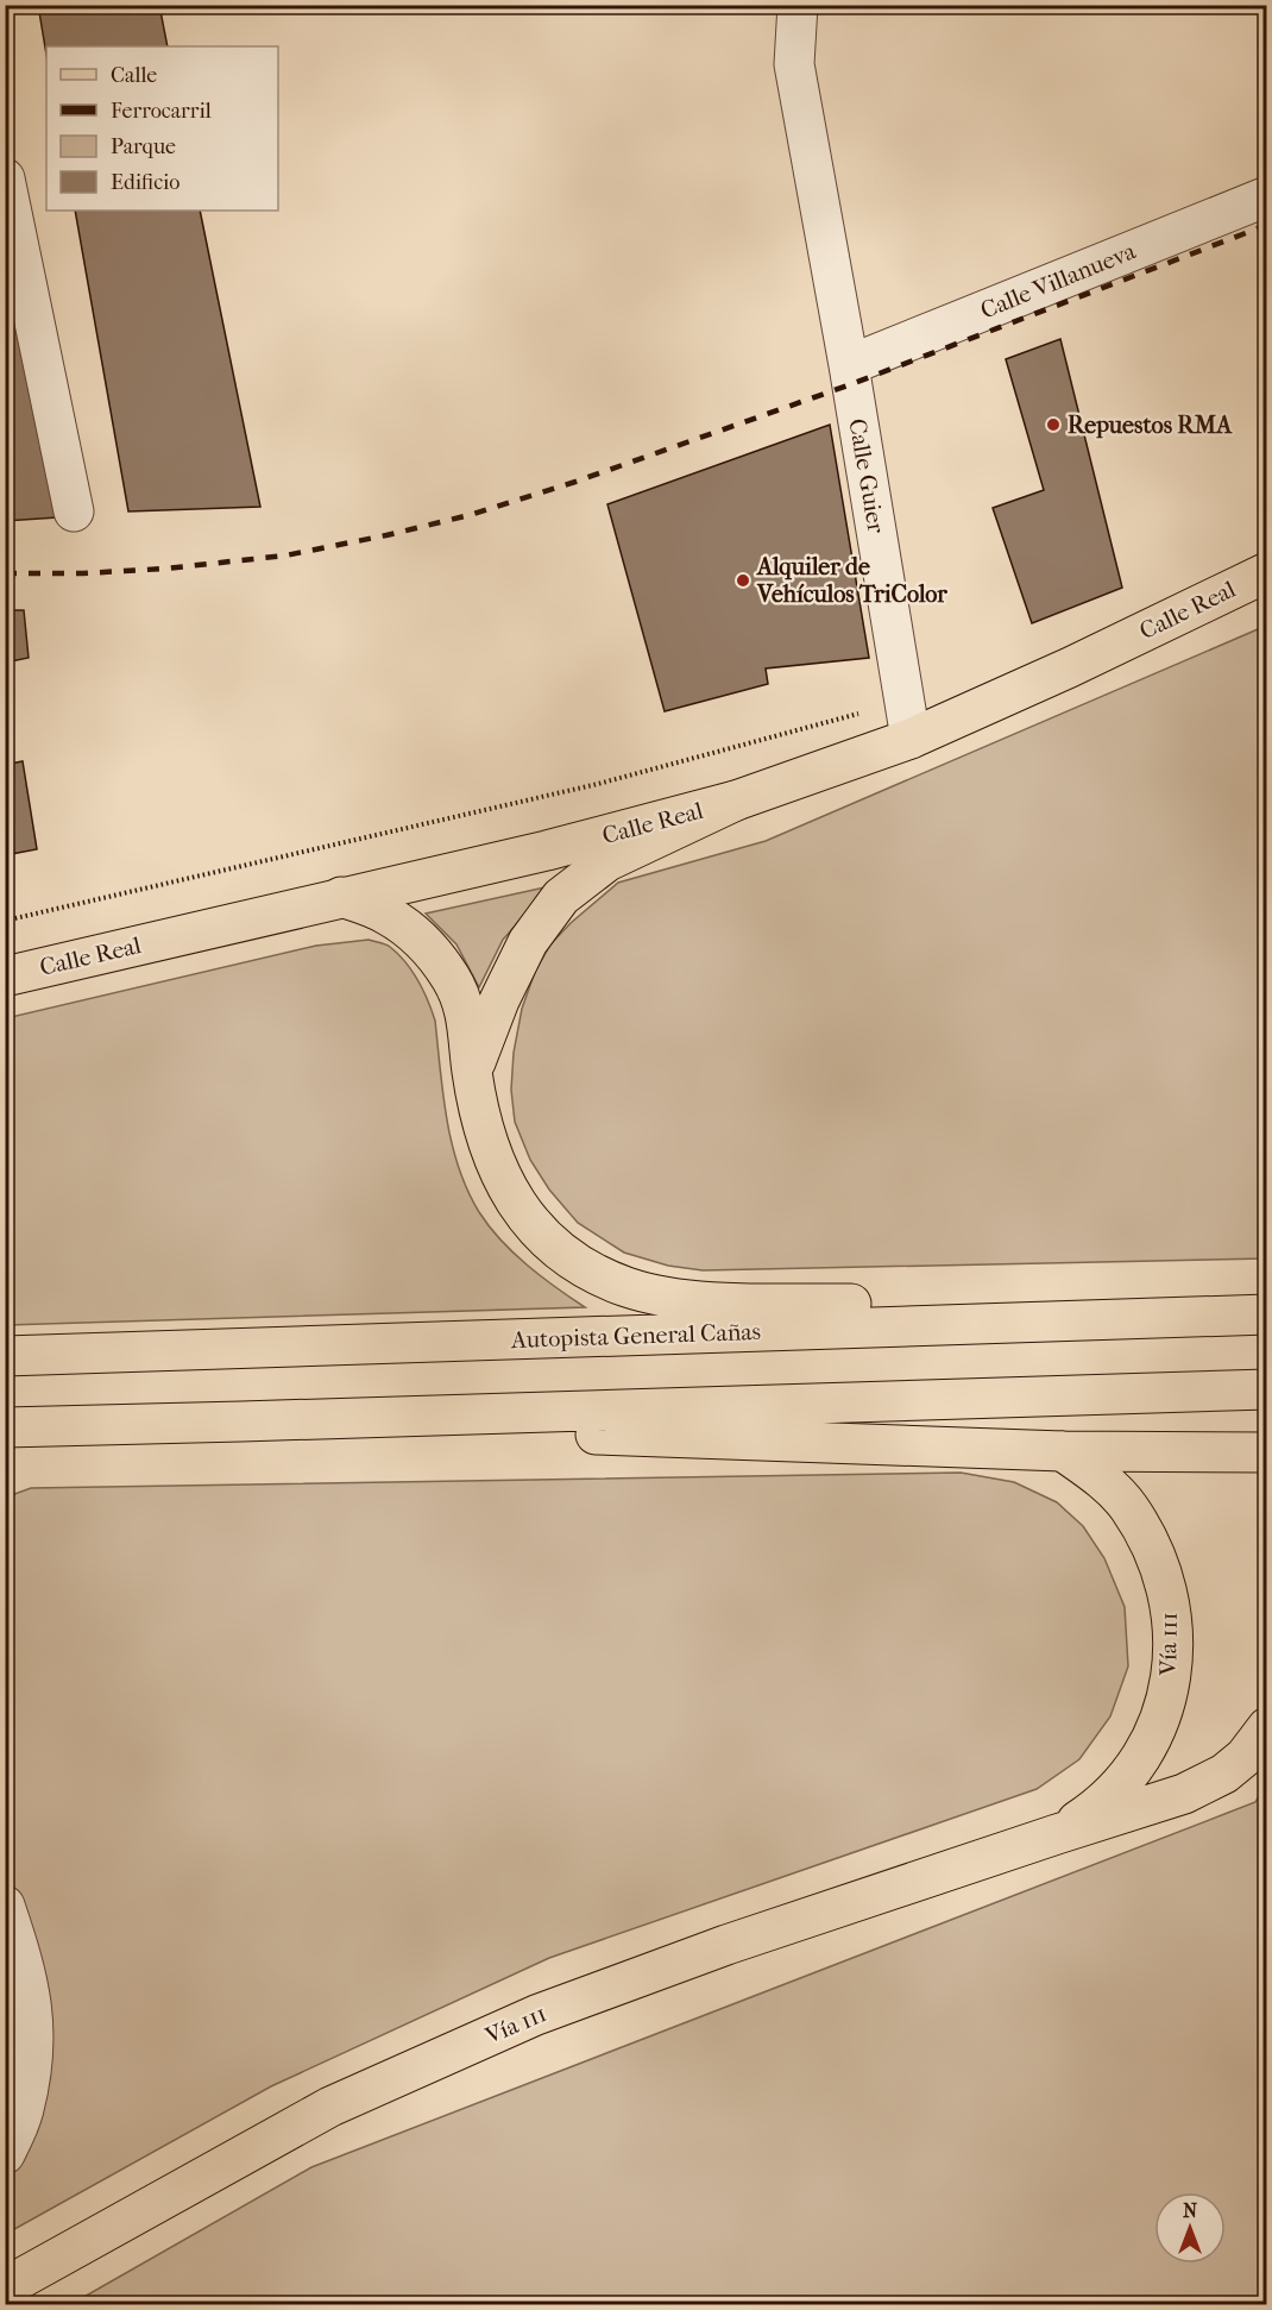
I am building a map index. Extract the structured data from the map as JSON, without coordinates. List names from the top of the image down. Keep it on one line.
{"streets":{"main road":["Calle Real","Autopista General Cañas","Vía 111"],"street":["Calle Villanueva","Calle Guier"]},"crossings":[["Calle Villanueva","Calle Guier"],["Calle Guier","Calle Real"]],"places":["Repuestos RMA","Alquiler de Vehículos TriColor"],"legend":["Calle","Ferrocarril","Parque","Edificio"],"north":"top"}
